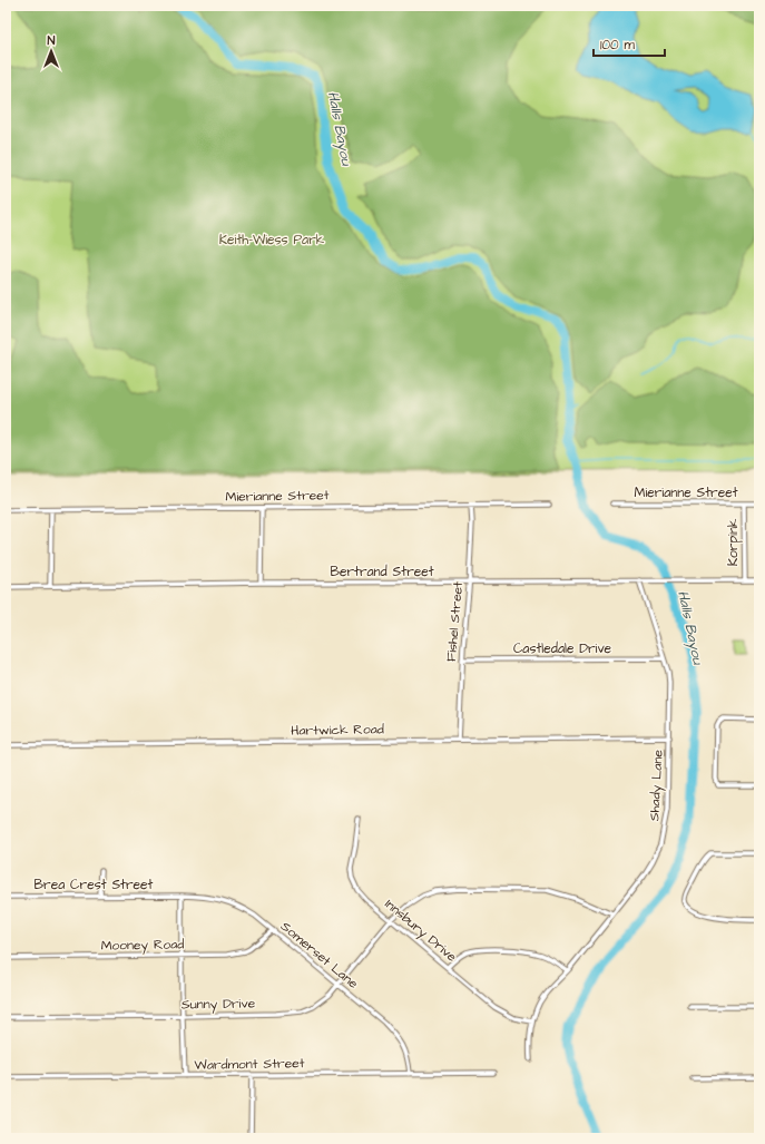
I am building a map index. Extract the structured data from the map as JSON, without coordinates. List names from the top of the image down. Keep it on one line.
{"streets":{"street":["Mierianne Street","Korpink","Bertrand Street","Fishel Street","Castledale Drive","Hartwick Road","Shady Lane","Brea Crest Street","Innsbury Drive","Mooney Road","Somerset Lane","Sunny Drive","Wardmont Street"]},"crossings":[["Mierianne Street","Korpink"],["Mierianne Street","Fishel Street"],["Korpink","Bertrand Street"],["Bertrand Street","Fishel Street"],["Bertrand Street","Shady Lane"],["Fishel Street","Castledale Drive"],["Fishel Street","Hartwick Road"],["Castledale Drive","Shady Lane"],["Hartwick Road","Shady Lane"],["Shady Lane","Innsbury Drive"],["Brea Crest Street","Somerset Lane"],["Innsbury Drive","Sunny Drive"],["Mooney Road","Somerset Lane"],["Somerset Lane","Sunny Drive"],["Somerset Lane","Wardmont Street"]],"water":["Halls Bayou"],"parks":["Keith-Wiess Park"],"scale_bar":"100 m","north":"top"}
